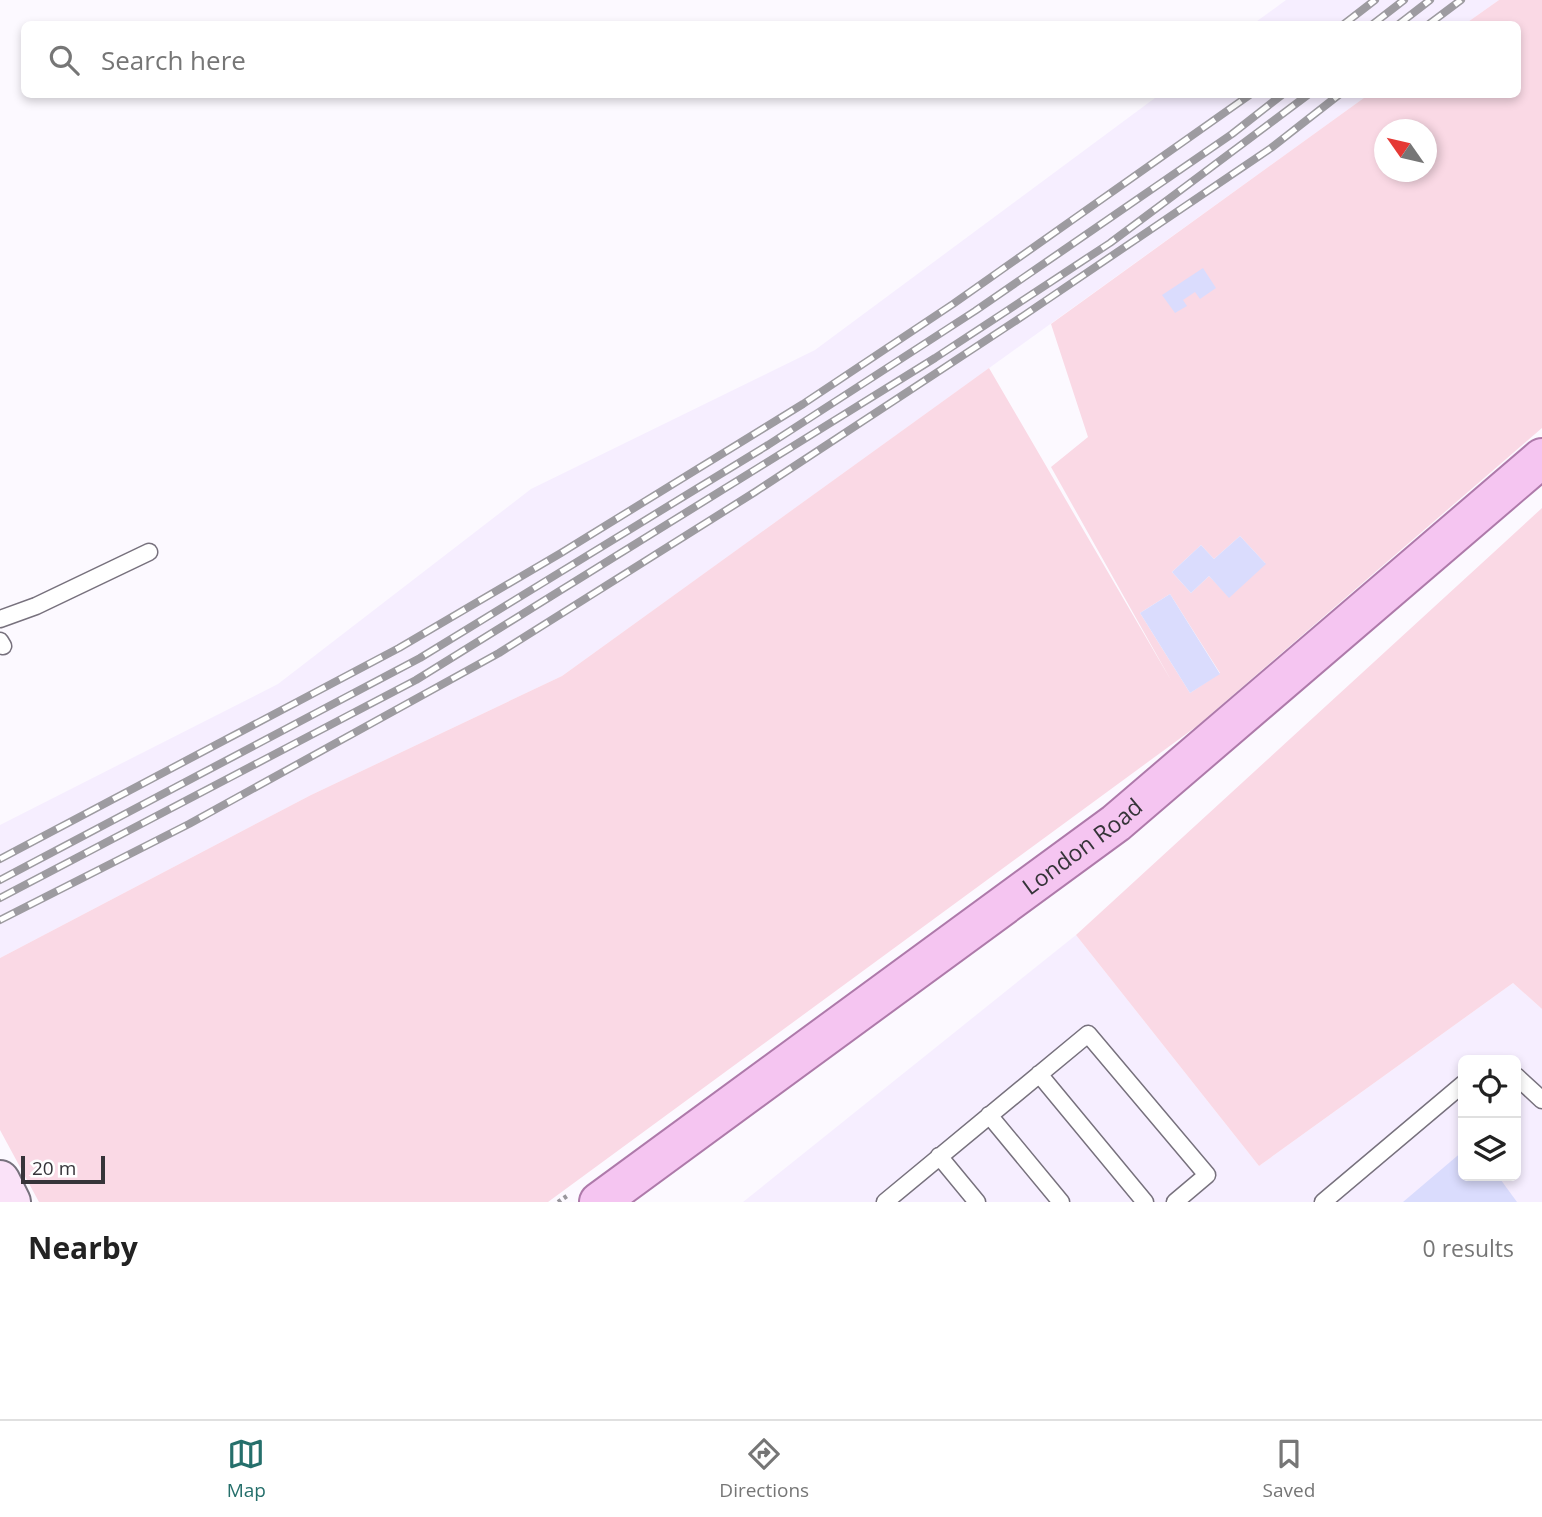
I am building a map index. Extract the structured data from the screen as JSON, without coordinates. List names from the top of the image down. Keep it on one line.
{"streets":{"main road":["London Road"]},"scale_bar":"20 m","north":"top left","page":{"search":"Search here","scale":"20 m","heading":["Nearby","0 results"],"nav":["Map","Directions","Saved"]}}
